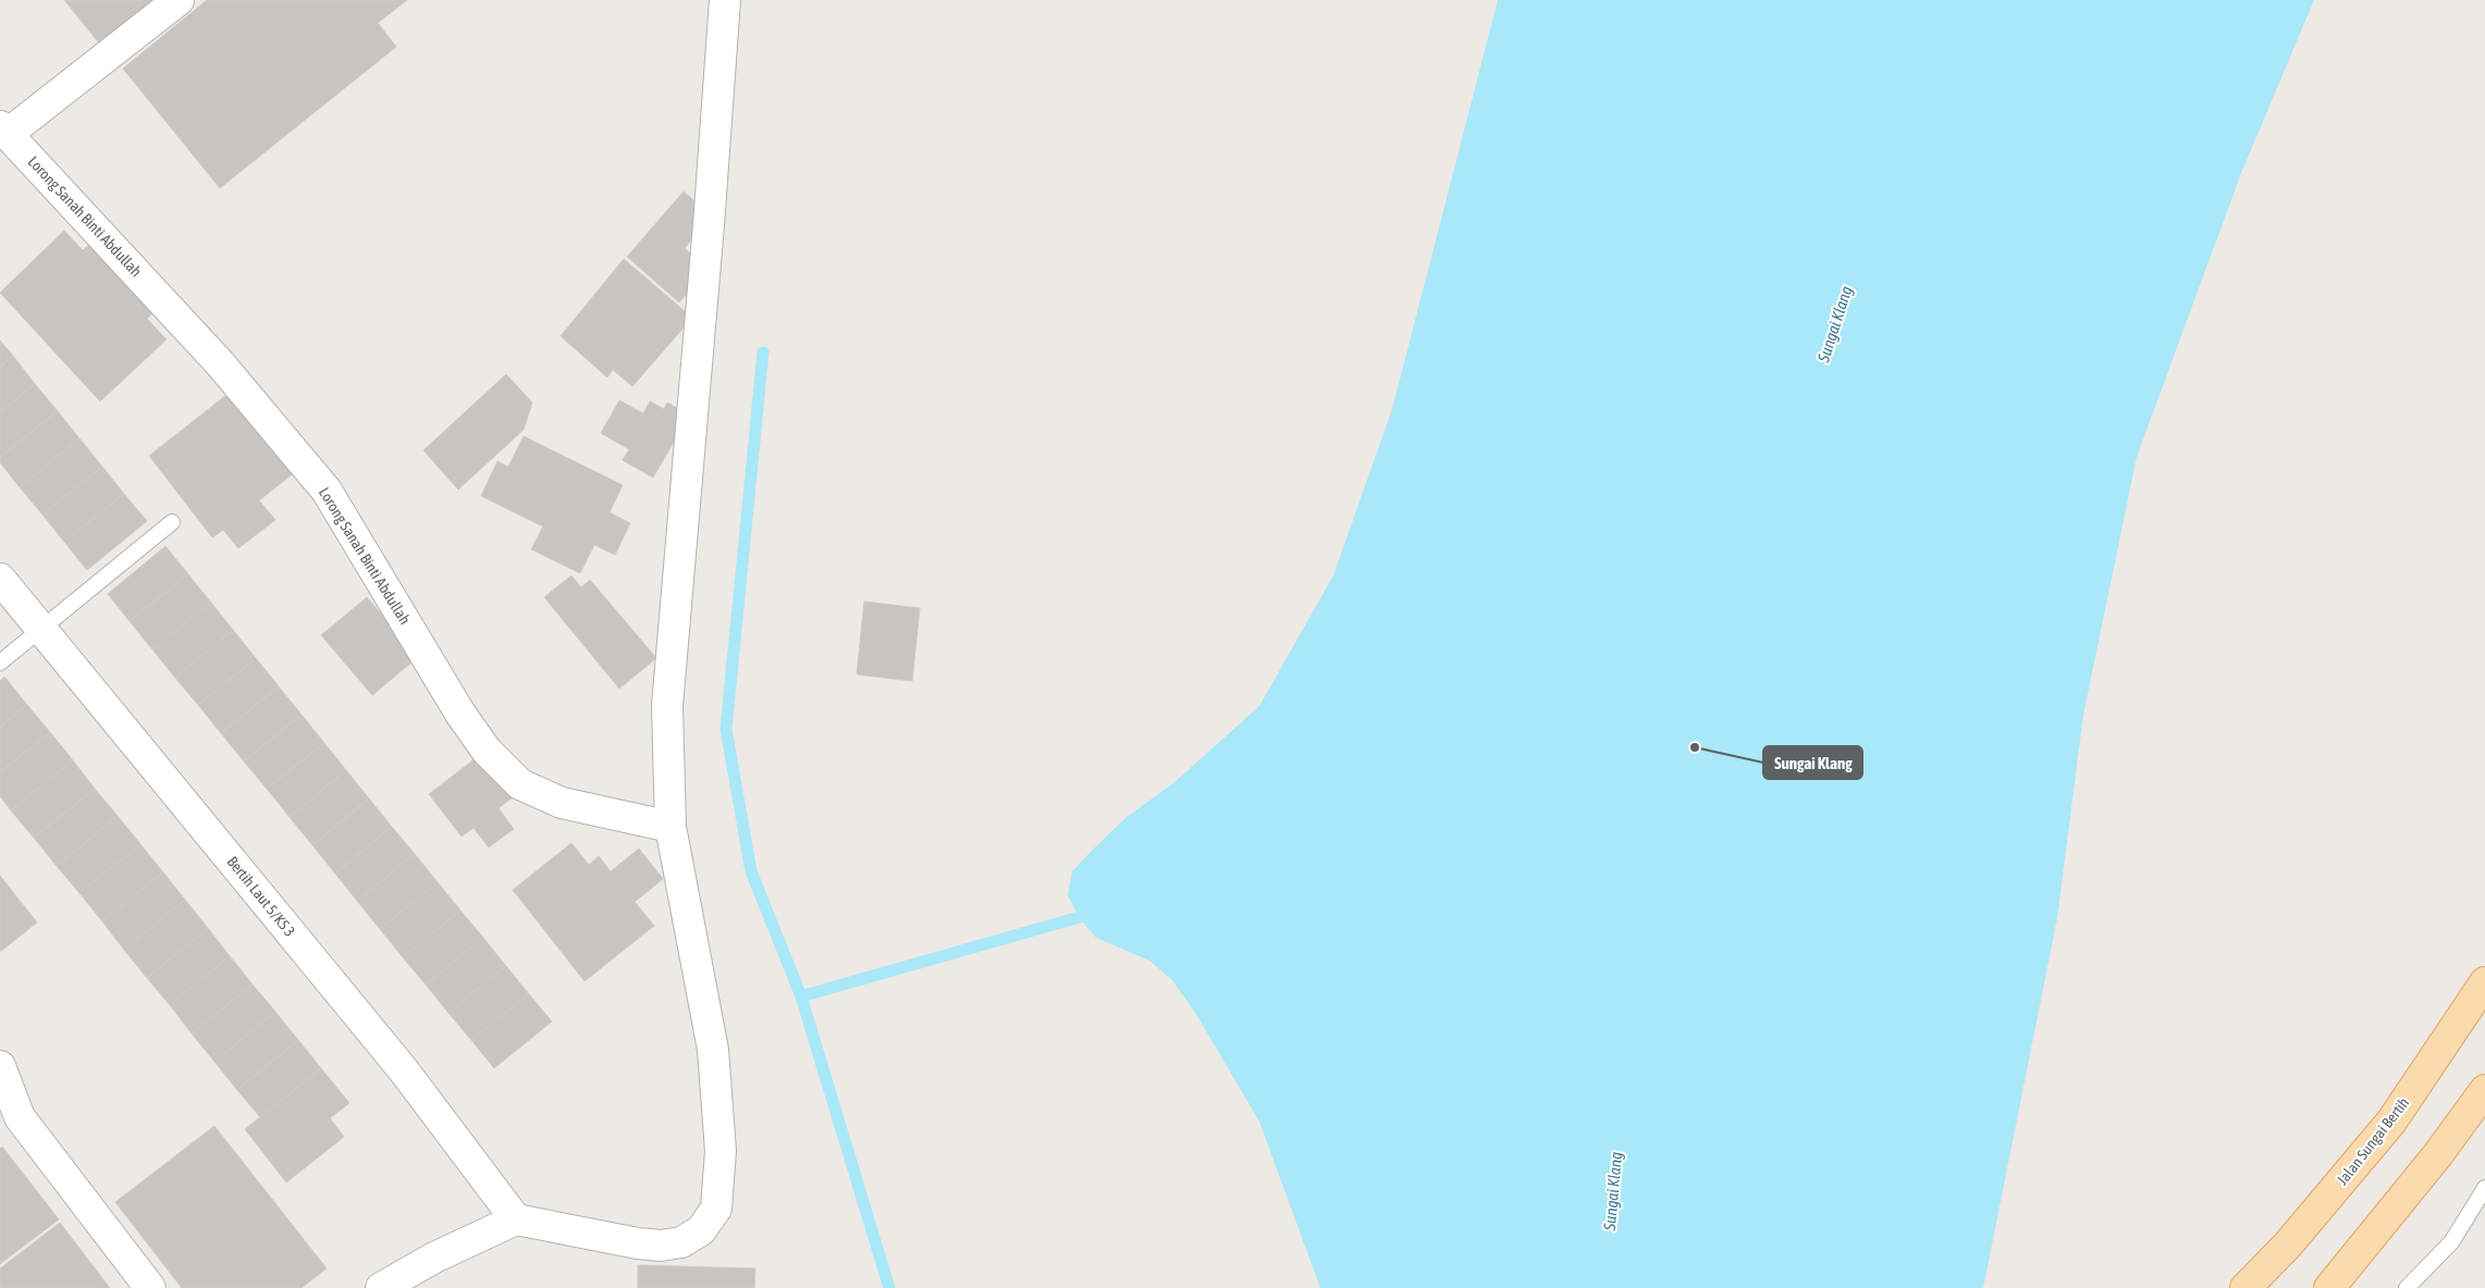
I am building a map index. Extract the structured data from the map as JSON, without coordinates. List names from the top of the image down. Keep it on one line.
{"streets":{"main road":["Jalan Sungai Bertih"],"street":["Lorong Sanah Binti Abdullah","Bertih Laut 5/KS 3"]},"water":["Sungai Klang"],"places":["Sungai Klang"]}
